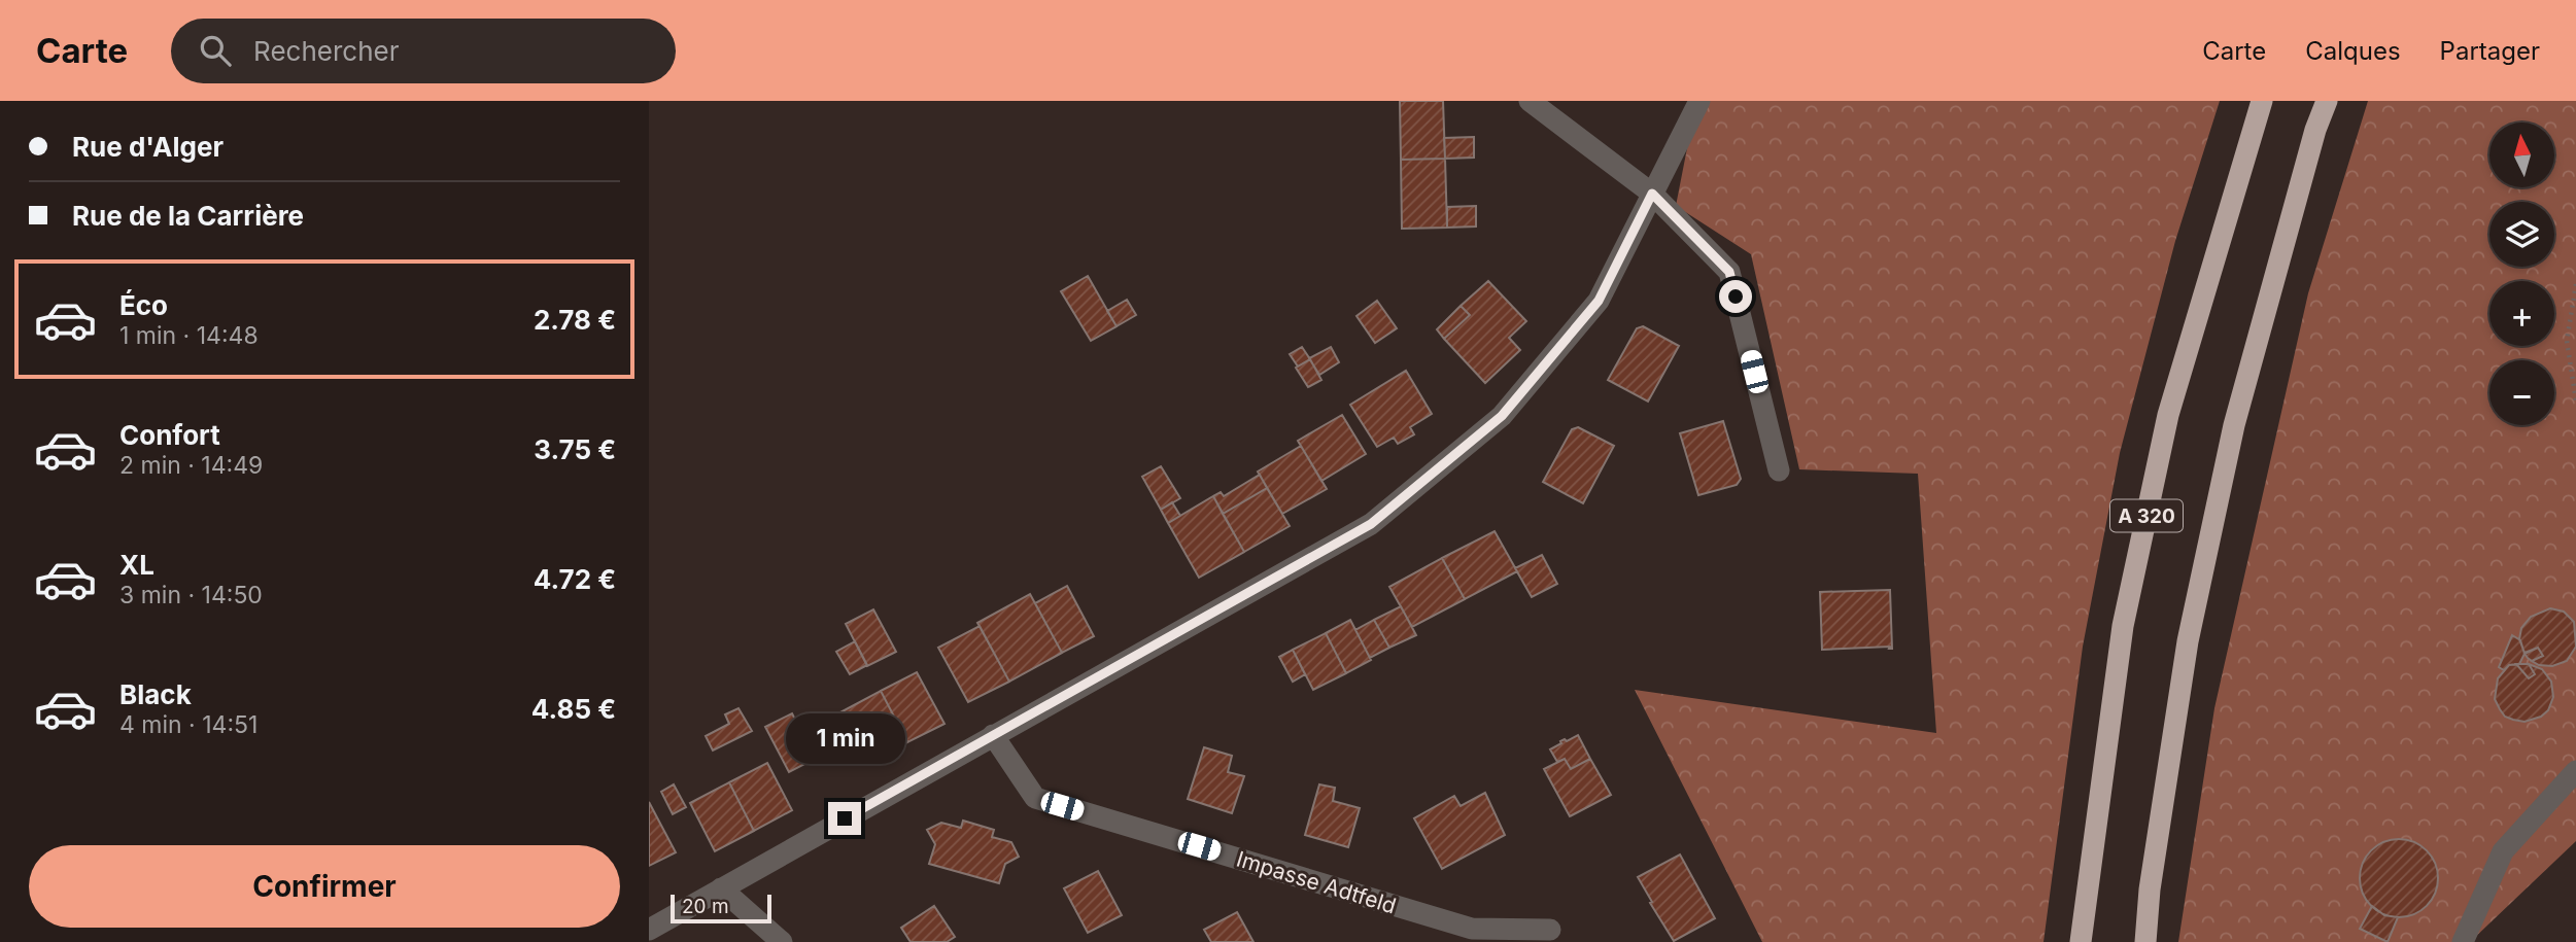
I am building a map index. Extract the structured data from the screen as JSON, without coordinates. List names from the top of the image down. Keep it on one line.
{"streets":{"highway":["A 320"],"street":["Impasse Adtfeld"]},"scale_bar":"20 m","north":"top","page":{"header":"Carte","search":"Rechercher","nav":["Carte","Calques","Partager"],"banner":["Rue d'Alger","Rue de la Carrière"],"map_buttons":["+","−"],"list":[{"name":"Éco","note":"1 min · 14:48","value":"2.78 €"},{"name":"Confort","note":"2 min · 14:49","value":"3.75 €"},{"name":"XL","note":"3 min · 14:50","value":"4.72 €"},{"name":"Black","note":"4 min · 14:51","value":"4.85 €"}],"bubble":"1 min","buttons":"Confirmer","scale":"20 m"}}
